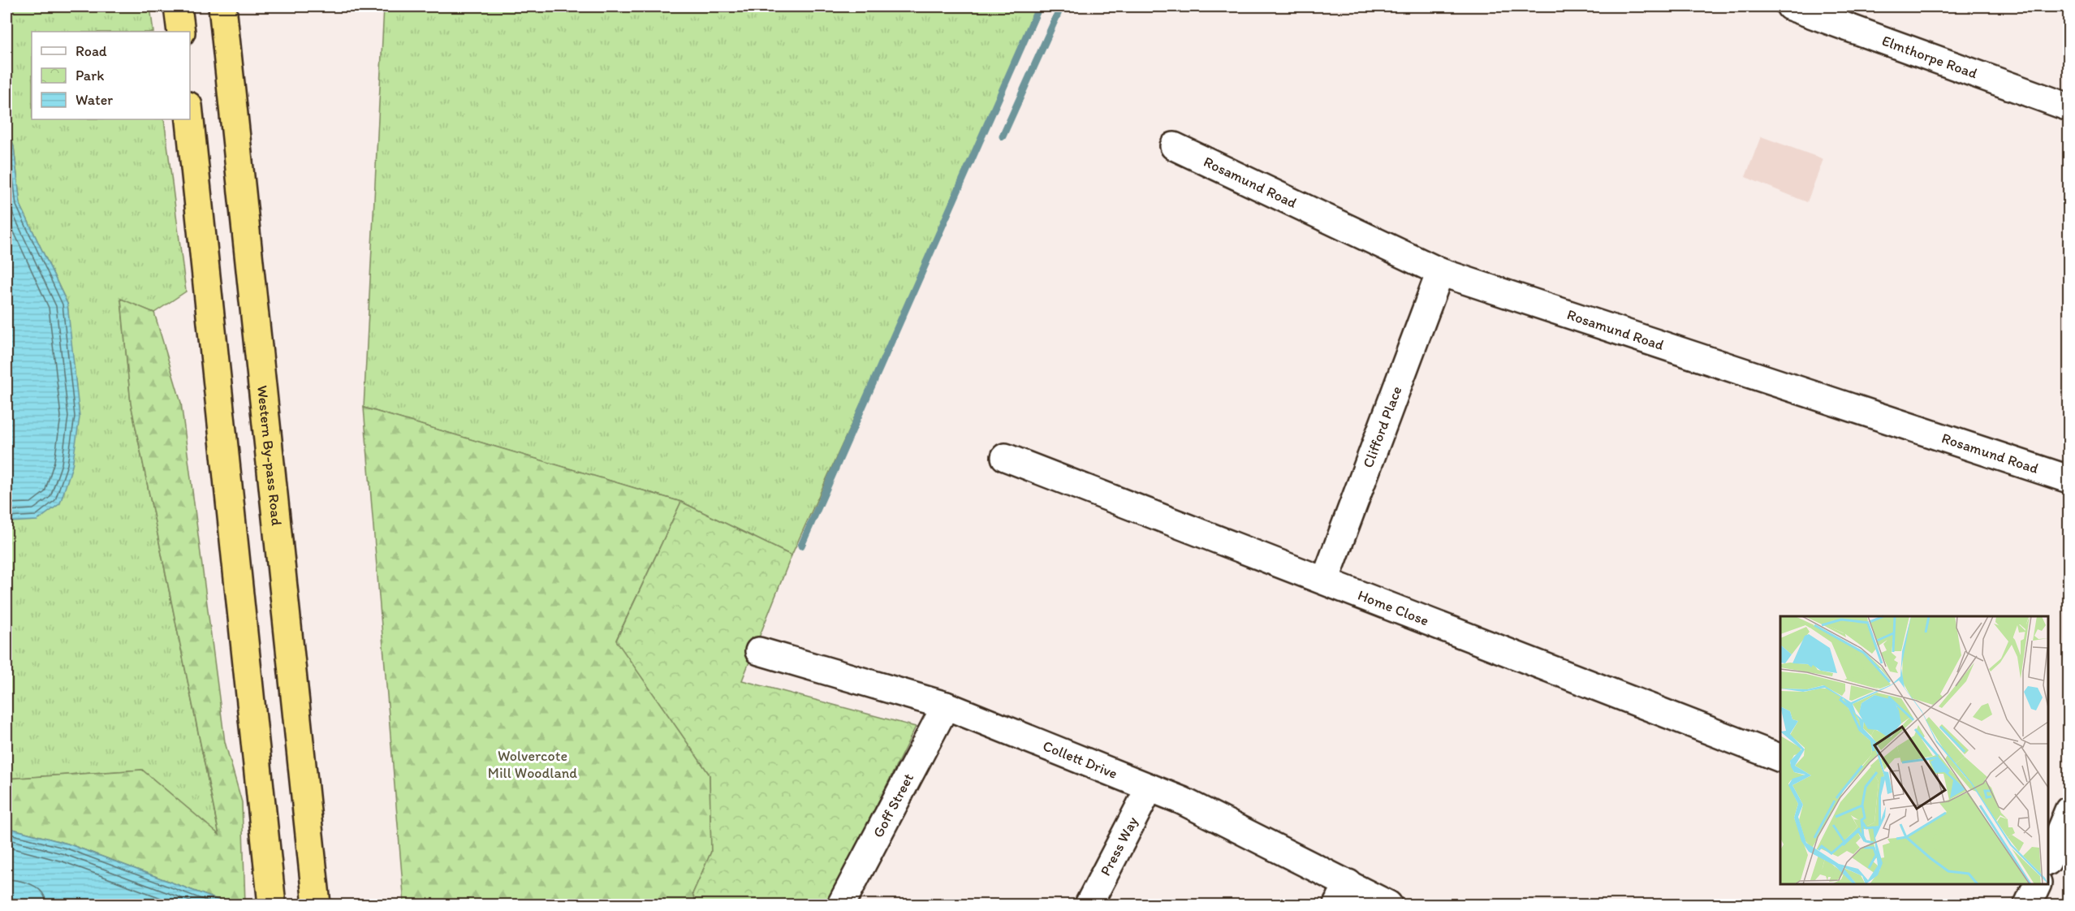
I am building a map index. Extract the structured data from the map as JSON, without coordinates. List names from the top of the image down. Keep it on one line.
{"streets":{"highway":["Western By-pass Road"],"street":["Elmthorpe Road","Rosamund Road","Clifford Place","Home Close","Collett Drive","Goff Street","Press Way"]},"crossings":[["Rosamund Road","Clifford Place"],["Clifford Place","Home Close"],["Collett Drive","Goff Street"],["Collett Drive","Press Way"]],"parks":["Wolvercote Mill Woodland"],"legend":["Road","Park","Water"]}
